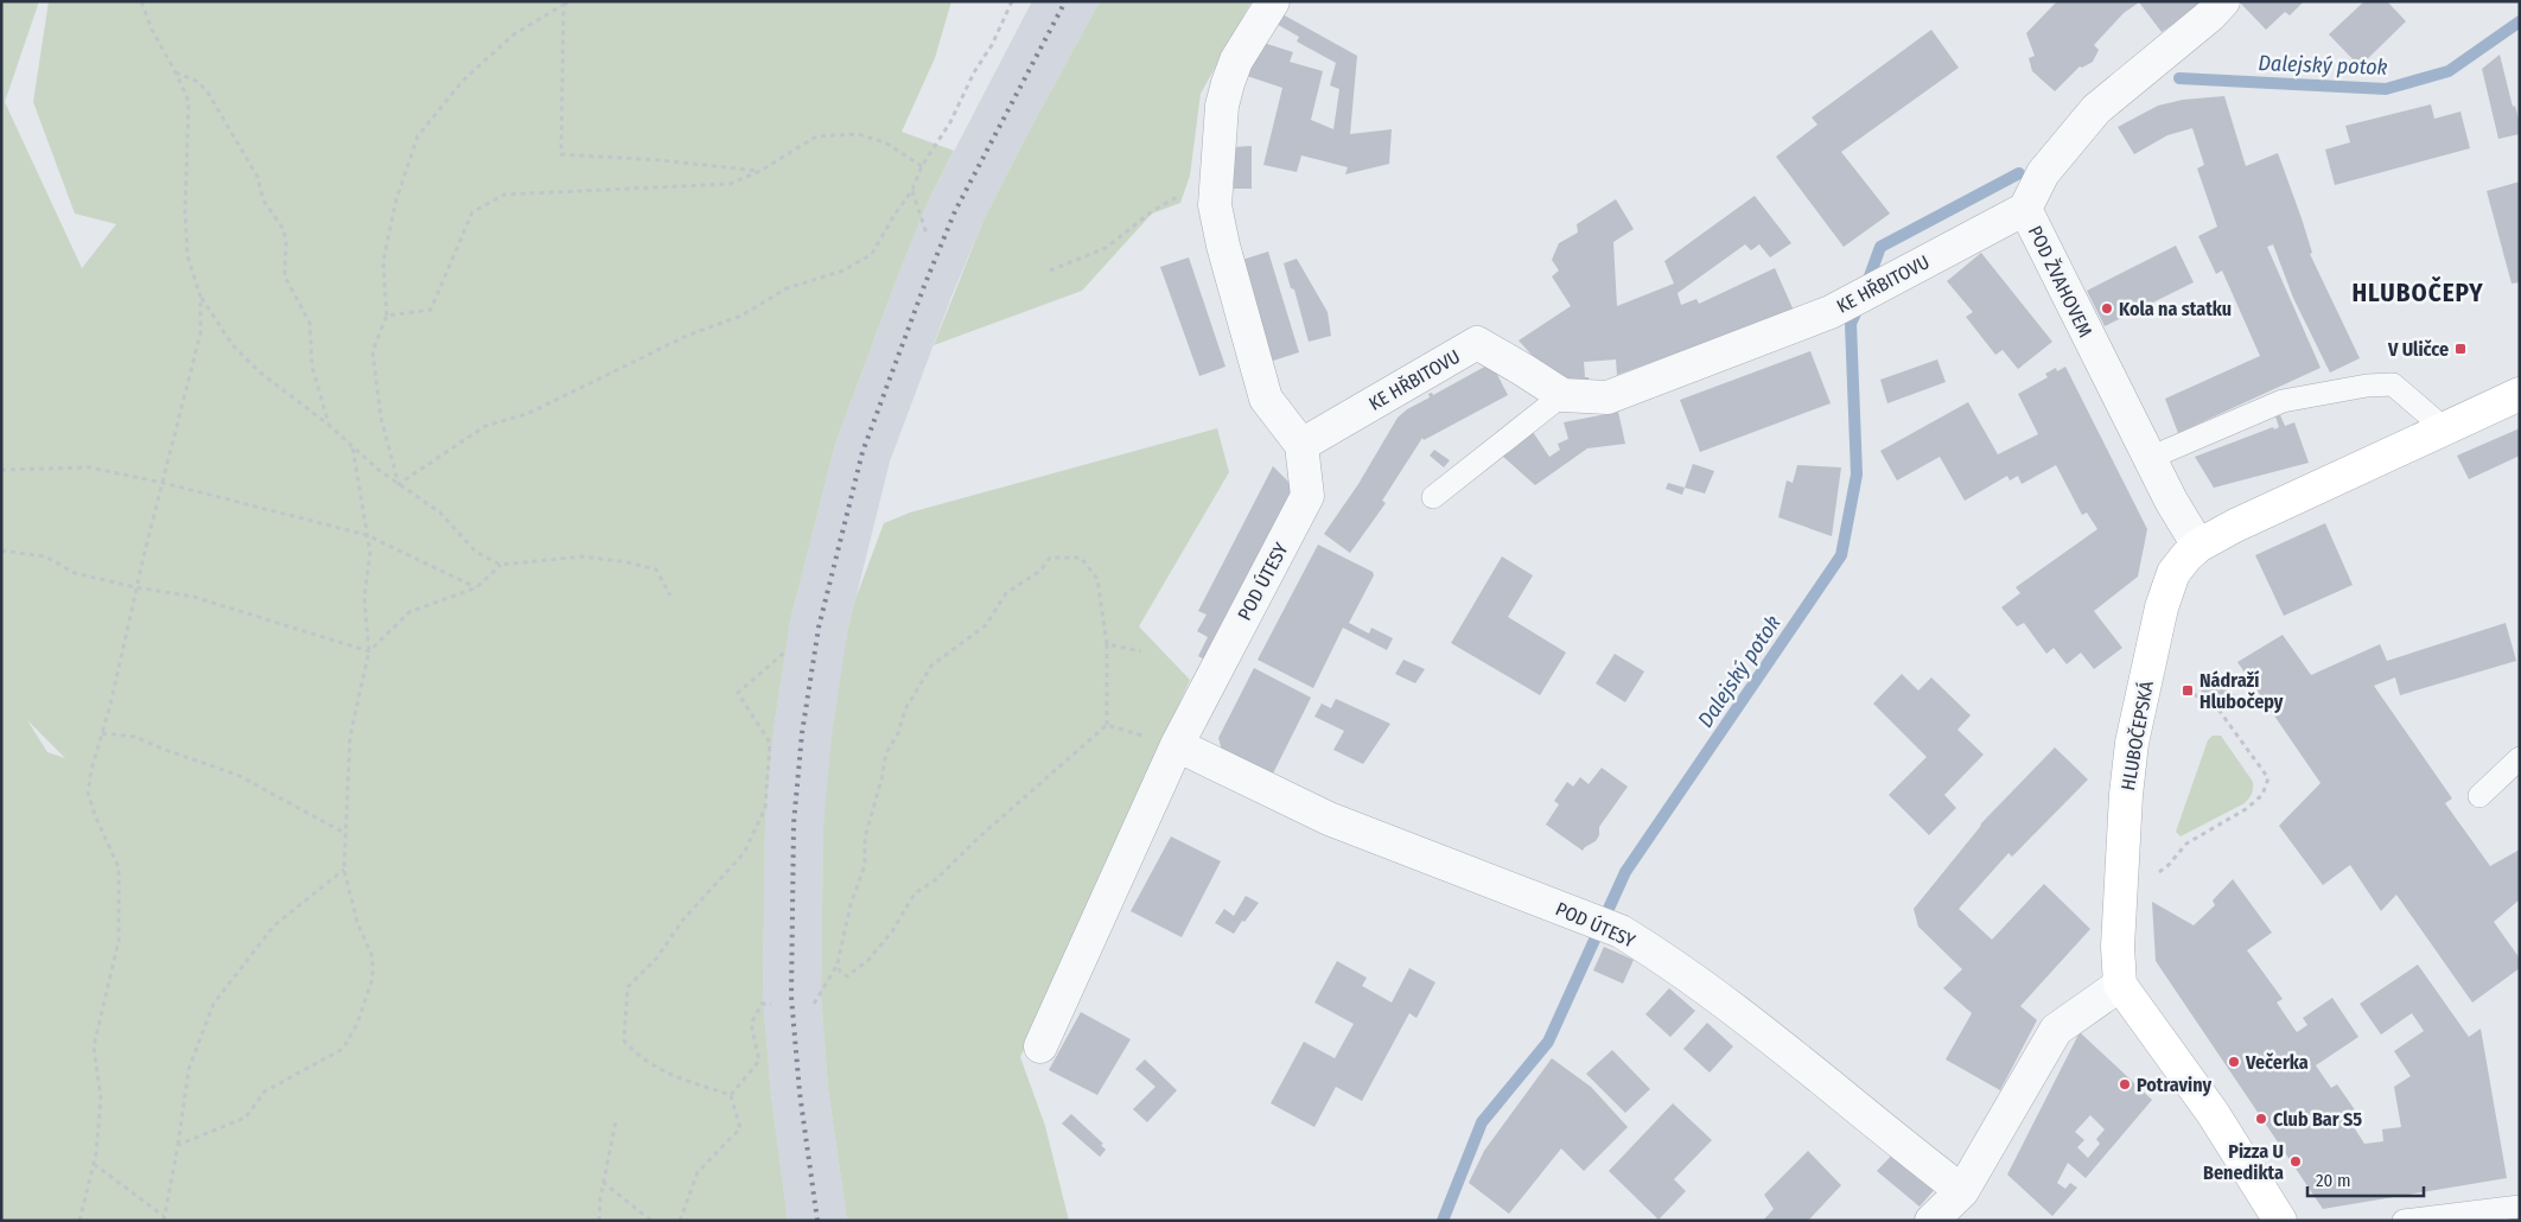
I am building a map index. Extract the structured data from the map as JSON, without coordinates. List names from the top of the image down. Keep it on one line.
{"streets":{"street":["POD ŽVAHOVEM","KE HŘBITOVU","POD ÚTESY","HLUBOČEPSKÁ"]},"crossings":[["POD ŽVAHOVEM","KE HŘBITOVU"],["POD ŽVAHOVEM","HLUBOČEPSKÁ"],["KE HŘBITOVU","POD ÚTESY"]],"districts":["HLUBOČEPY"],"water":["Dalejský potok"],"places":{"other":["Kola na statku","Večerka","Potraviny","Club Bar S5","Pizza U Benedikta"],"transit":["V Uličce","Nádraží Hlubočepy"]},"scale_bar":"20 m"}
